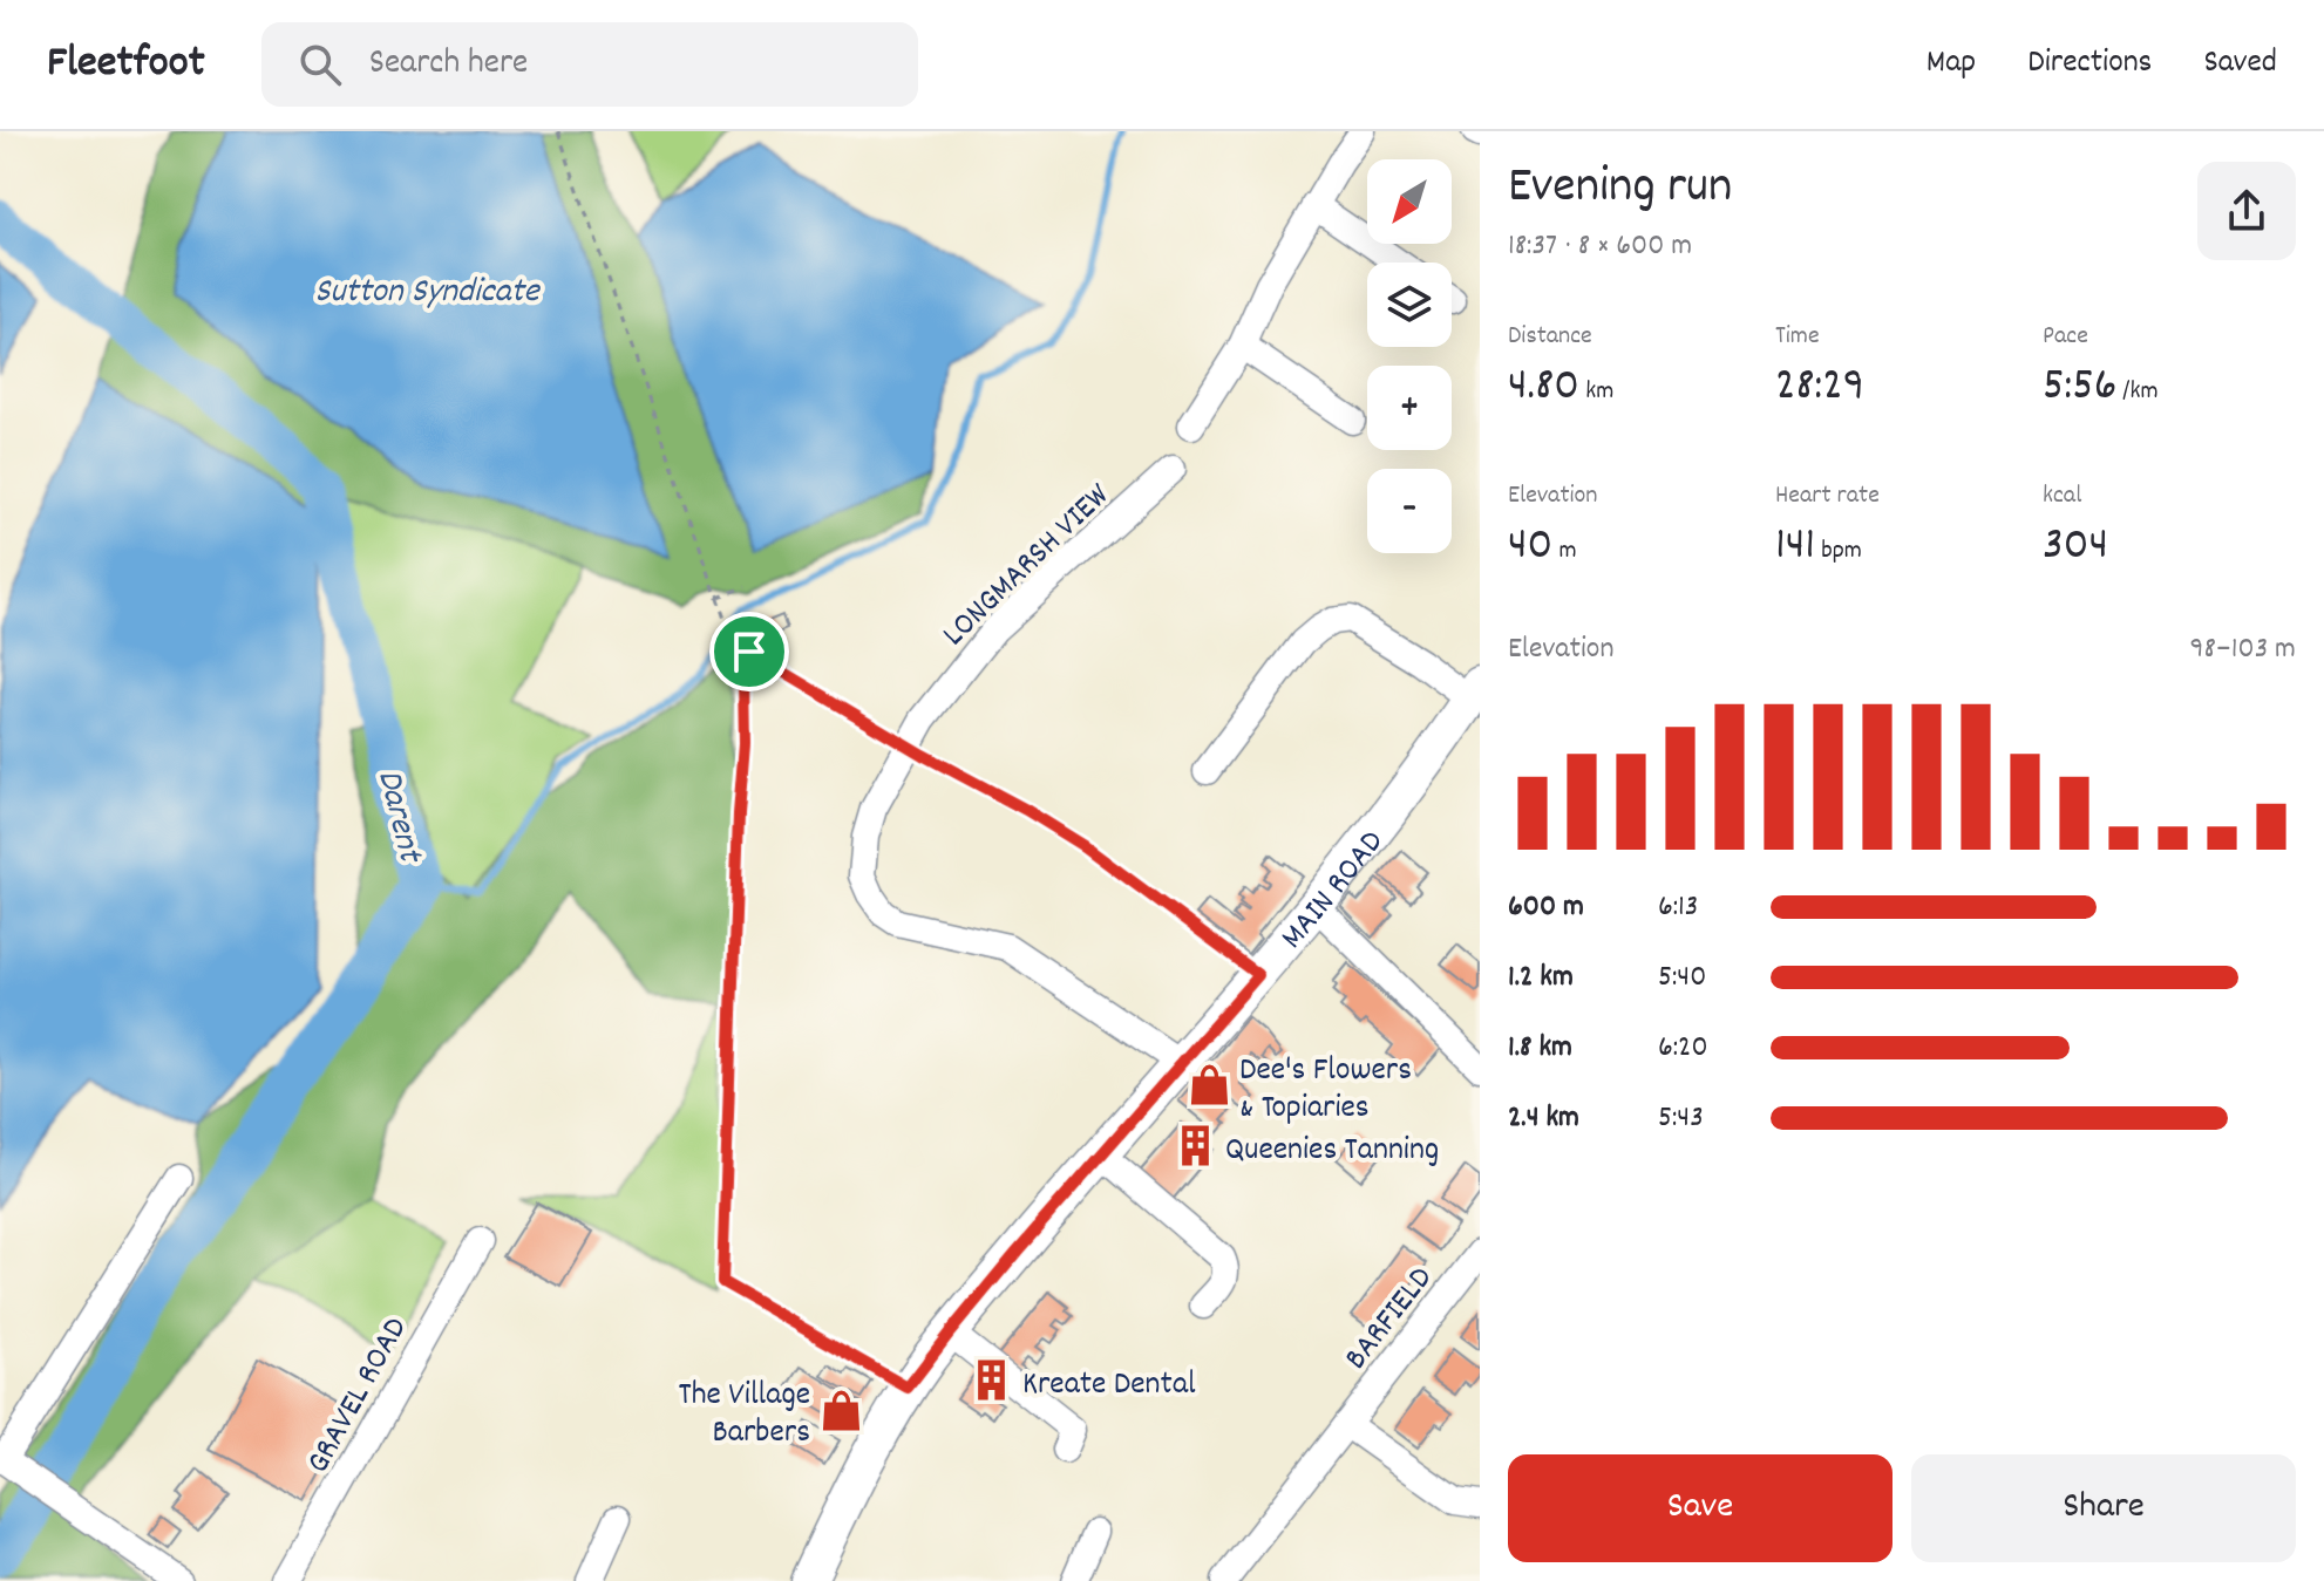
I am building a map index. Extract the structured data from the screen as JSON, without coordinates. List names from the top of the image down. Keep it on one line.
{"streets":{"main road":["MAIN ROAD"],"street":["LONGMARSH VIEW","BARFIELD","GRAVEL ROAD"]},"crossings":[["LONGMARSH VIEW","MAIN ROAD"]],"water":["Sutton Syndicate","Darent"],"places":{"shop":["Dee's Flowers & Topiaries","The Village Barbers"],"building":["Queenies Tanning","Kreate Dental"]},"north":"bottom left","page":{"header":"Fleetfoot","search":"Search here","nav":["Map","Directions","Saved"],"heading":["Evening run","18:37 · 8 × 600 m"],"map_buttons":["+","−"],"stats":[["Distance","4.80 km"],["Time","28:29"],["Pace","5:56 /km"],["Elevation","40 m"],["Heart rate","141 bpm"],["kcal","304"]],"chart":["Elevation","98–103 m"],"list":[{"name":"600 m","note":"6:13"},{"name":"1.2 km","note":"5:40"},{"name":"1.8 km","note":"6:20"},{"name":"2.4 km","note":"5:43"}],"buttons":["Save","Share"]}}
